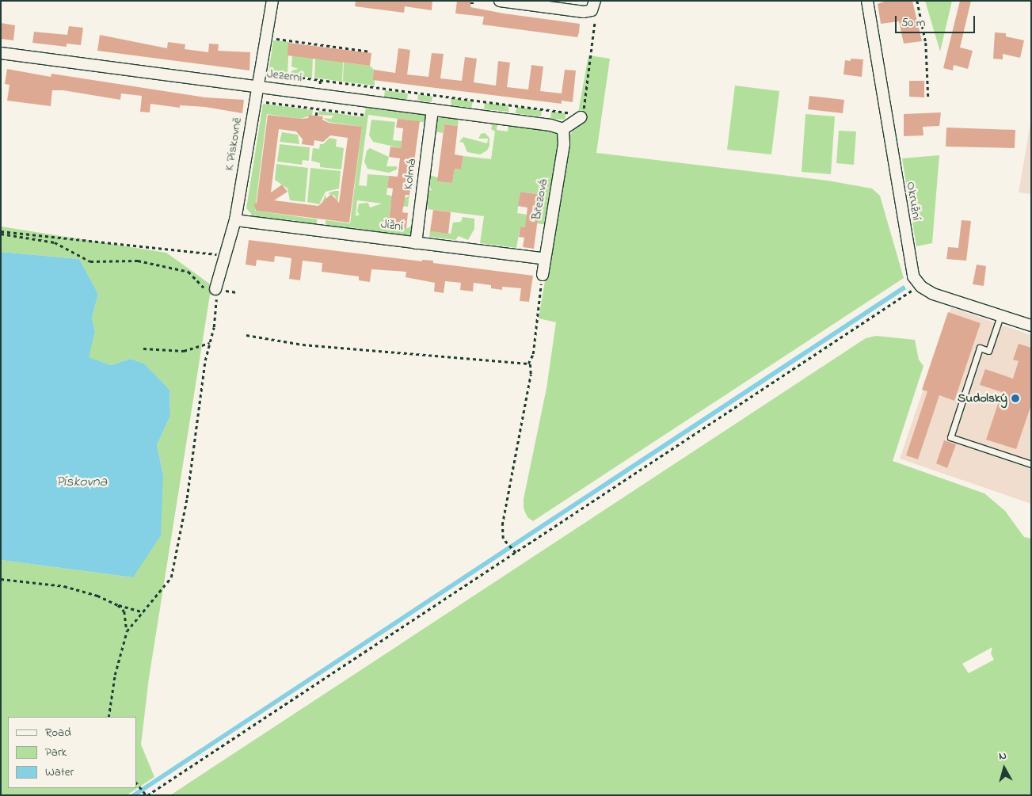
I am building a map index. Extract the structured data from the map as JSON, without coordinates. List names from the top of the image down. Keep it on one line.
{"streets":{"street":["Jezerní","K Pískovně","Kolmá","Březová","Okružní","Jižní"]},"crossings":[["Jezerní","K Pískovně"],["Jezerní","Kolmá"],["Jezerní","Březová"],["K Pískovně","Jižní"],["Kolmá","Jižní"],["Březová","Jižní"]],"water":["Pískovna"],"places":["Sudolský"],"legend":["Road","Park","Water"],"scale_bar":"50 m","north":"top"}
